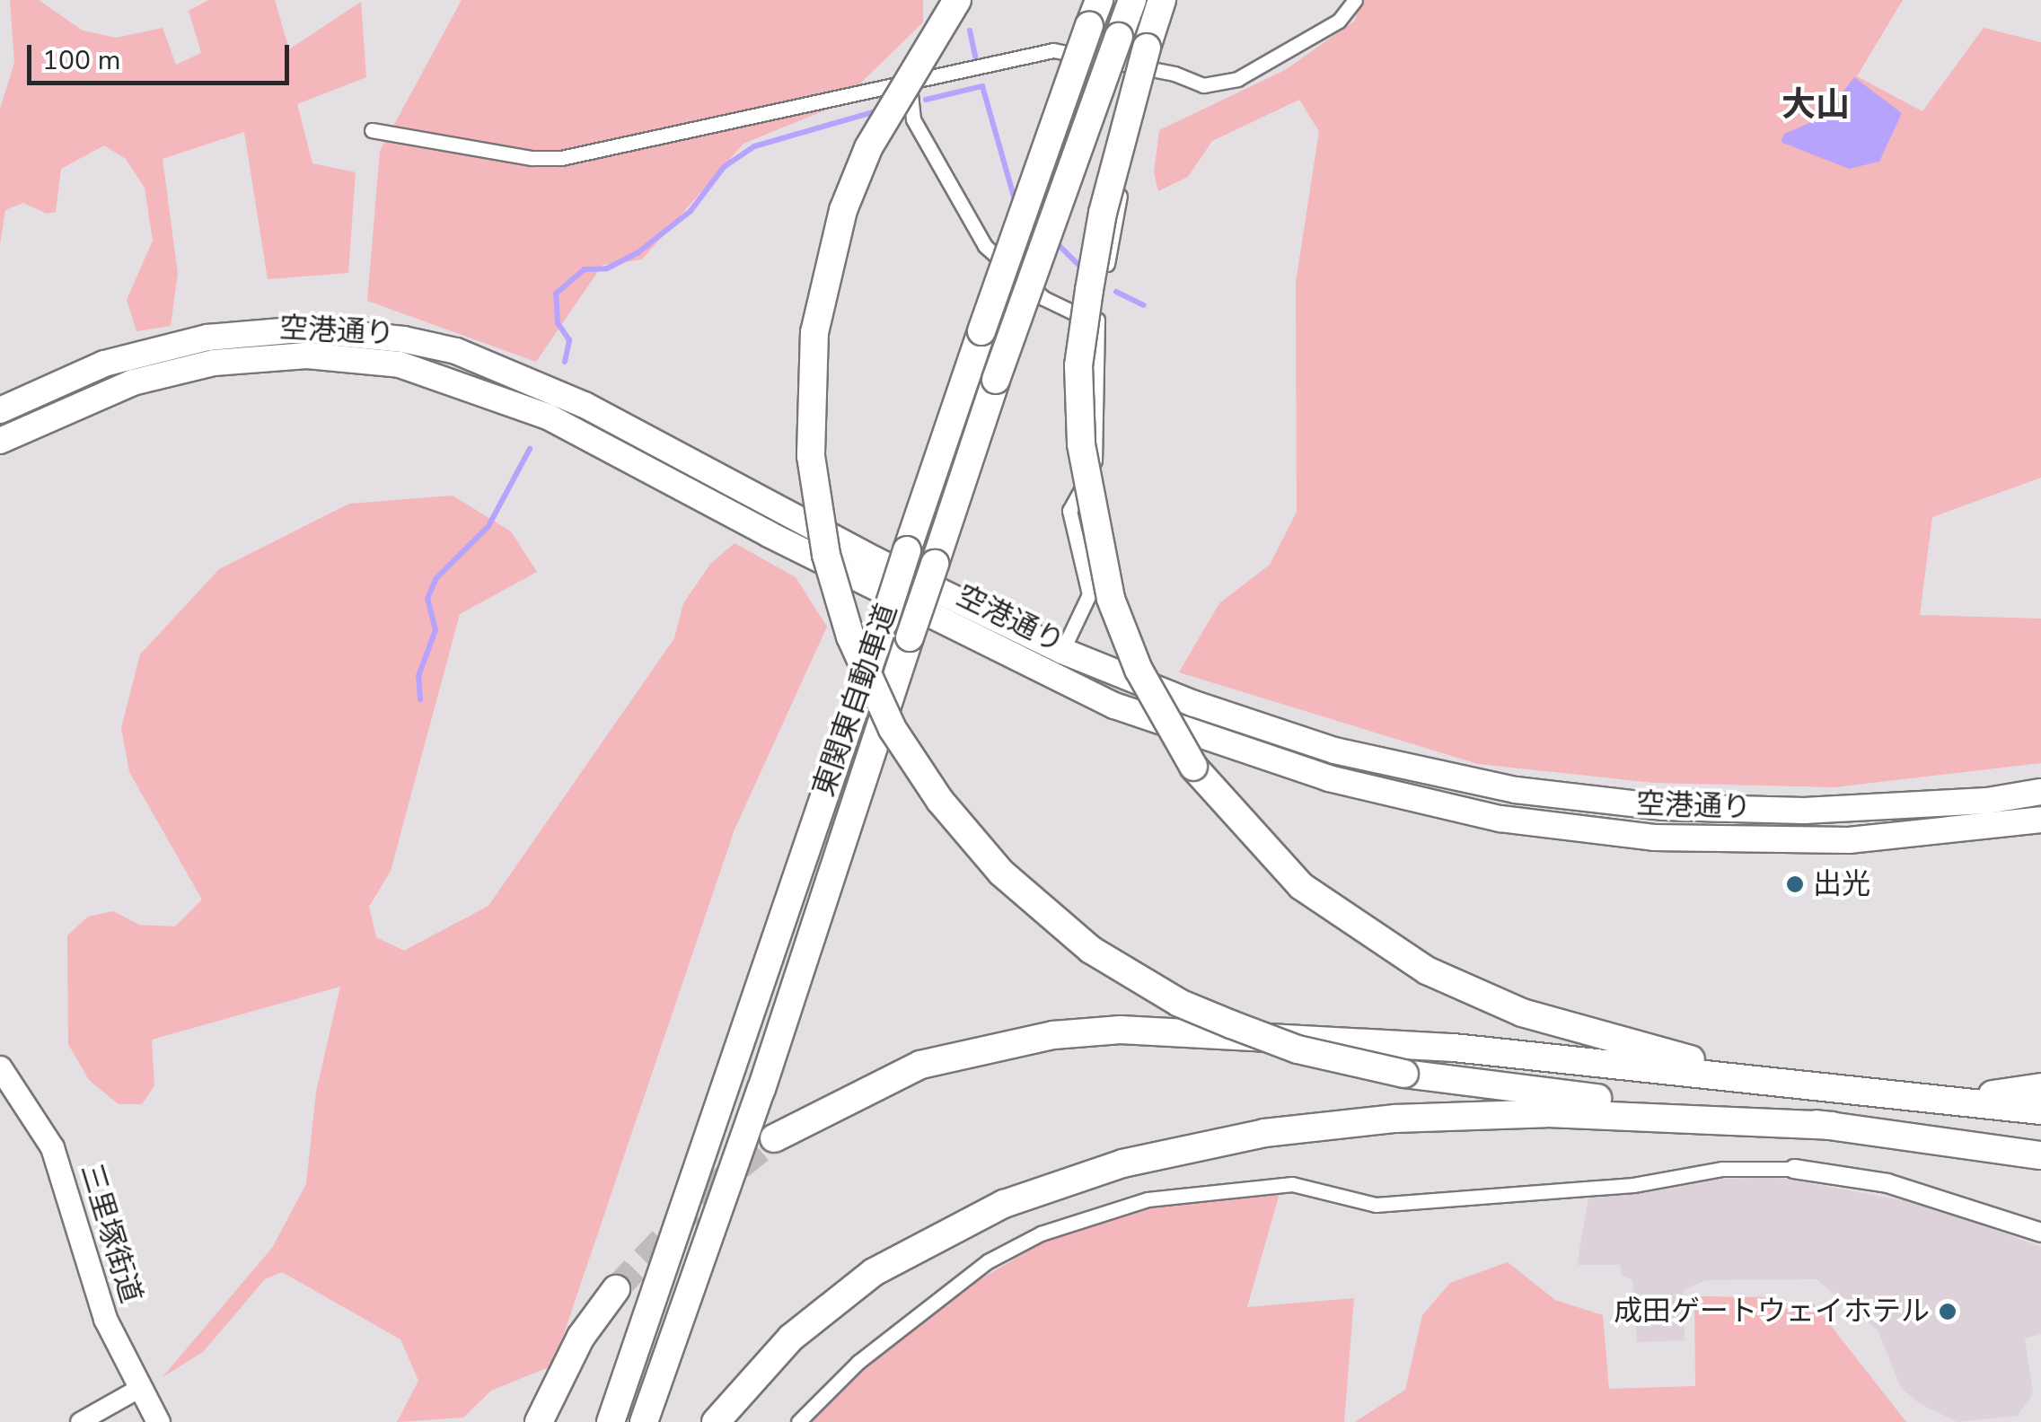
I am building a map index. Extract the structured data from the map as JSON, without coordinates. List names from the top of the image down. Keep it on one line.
{"streets":{"highway":["空港通り","東関東自動車道"],"main road":["三里塚街道"]},"districts":["大山"],"places":["出光","成田ゲートウェイホテル"],"scale_bar":"100 m"}
